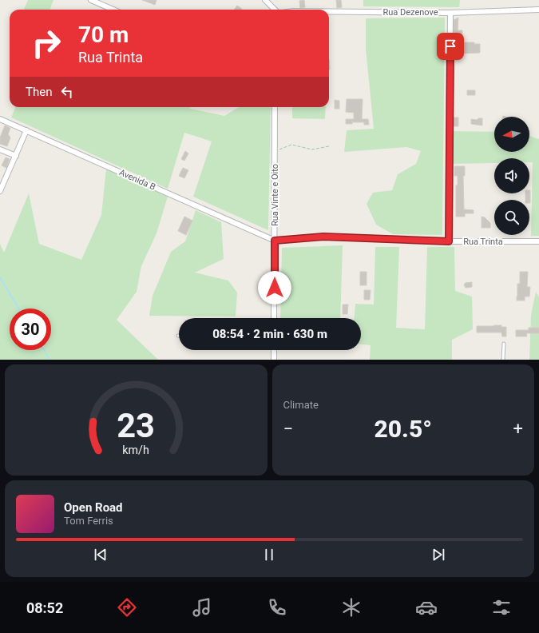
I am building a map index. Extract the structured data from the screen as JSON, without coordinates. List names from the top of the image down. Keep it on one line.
{"streets":{"street":["Rua Dezenove","Avenida B","Rua Vinte e Oito","Rua Trinta"]},"crossings":[["Avenida B","Rua Vinte e Oito"],["Avenida B","Rua Trinta"],["Rua Vinte e Oito","Rua Trinta"]],"north":"left","page":{"turn":["70 m","Rua Trinta"],"then":"Then","limit":"30","trip":"08:54 · 2 min · 630 m","tile":"Climate","heat":["−","20.5°","+"],"song":["Open Road","Tom Ferris"],"tabs":"08:52","gauge":["23","km/h"]}}
